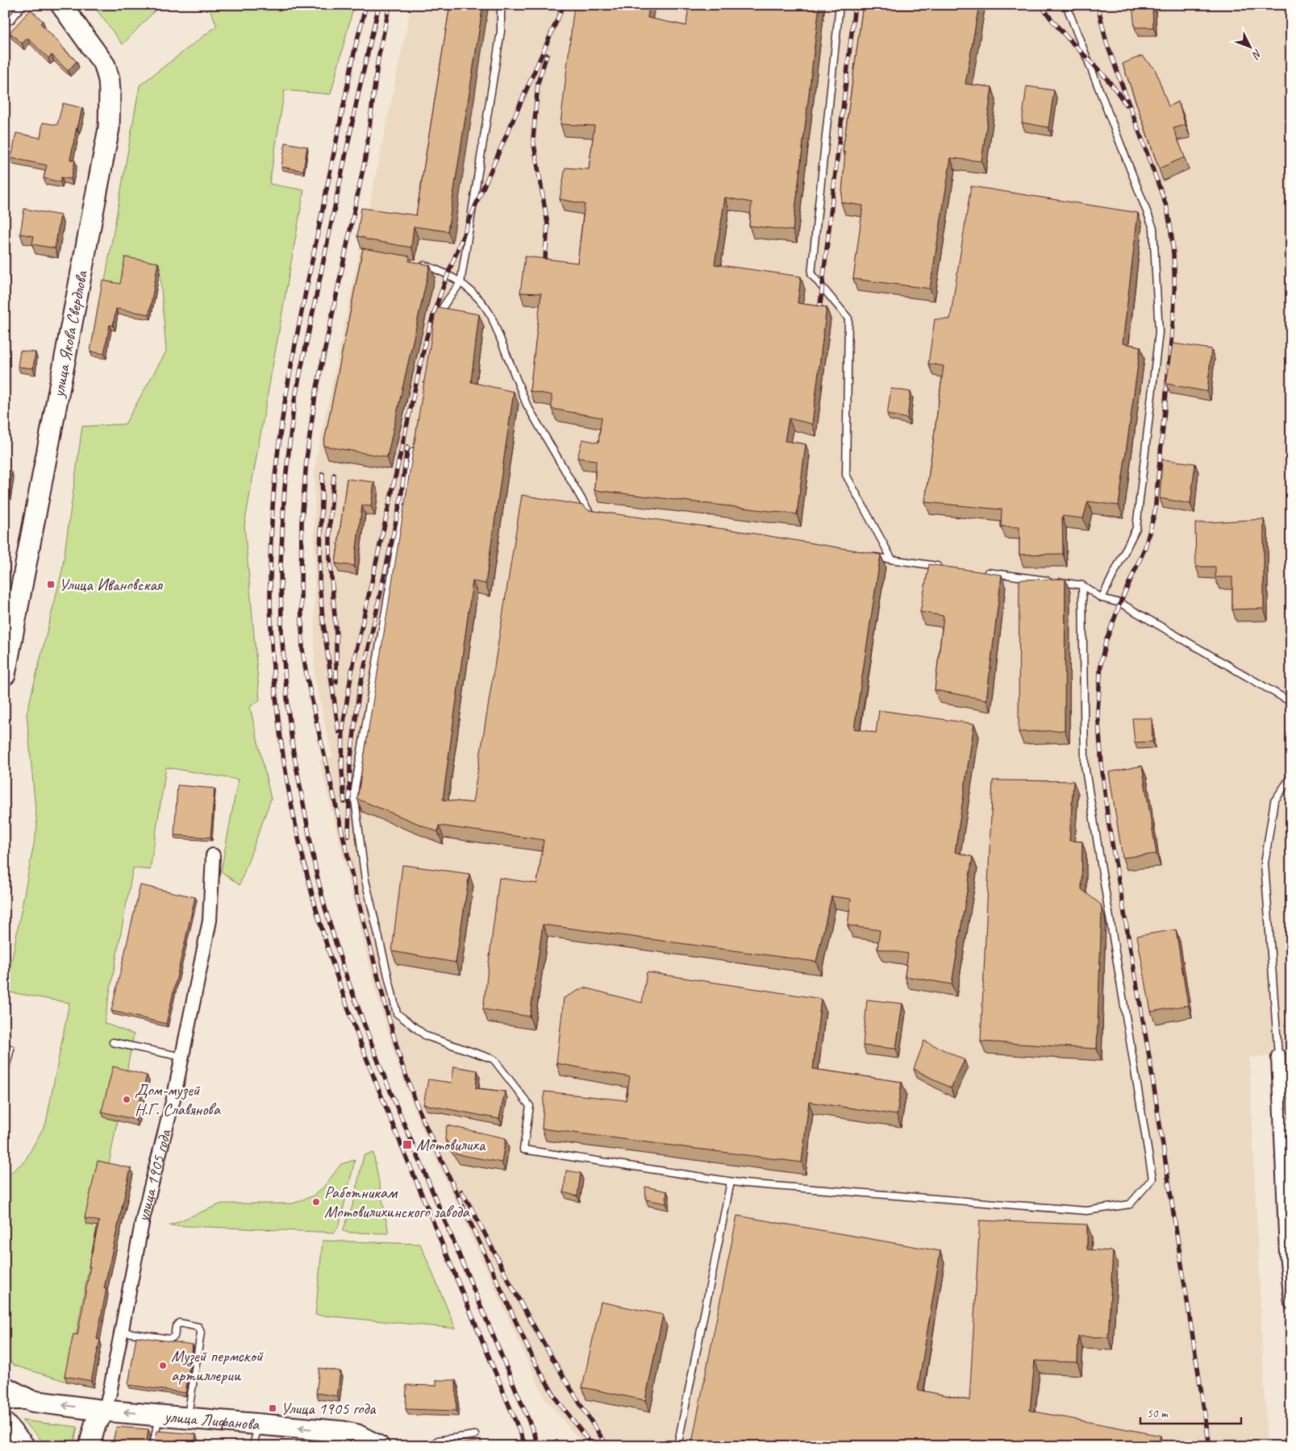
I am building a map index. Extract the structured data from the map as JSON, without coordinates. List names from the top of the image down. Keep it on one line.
{"streets":{"main road":["улица Якова Свердлова","улица 1905 года","улица Лифанова"]},"crossings":[["улица 1905 года","улица Лифанова"]],"one_way":["улица Лифанова"],"places":{"transit":["Улица Ивановская","Мотовилиха","Улица 1905 года"],"other":["Дом-музей Н.Г. Славянова","Работникам Мотовилихинского завода","Музей пермской артиллерии"]},"scale_bar":"50 m","north":"bottom right"}
